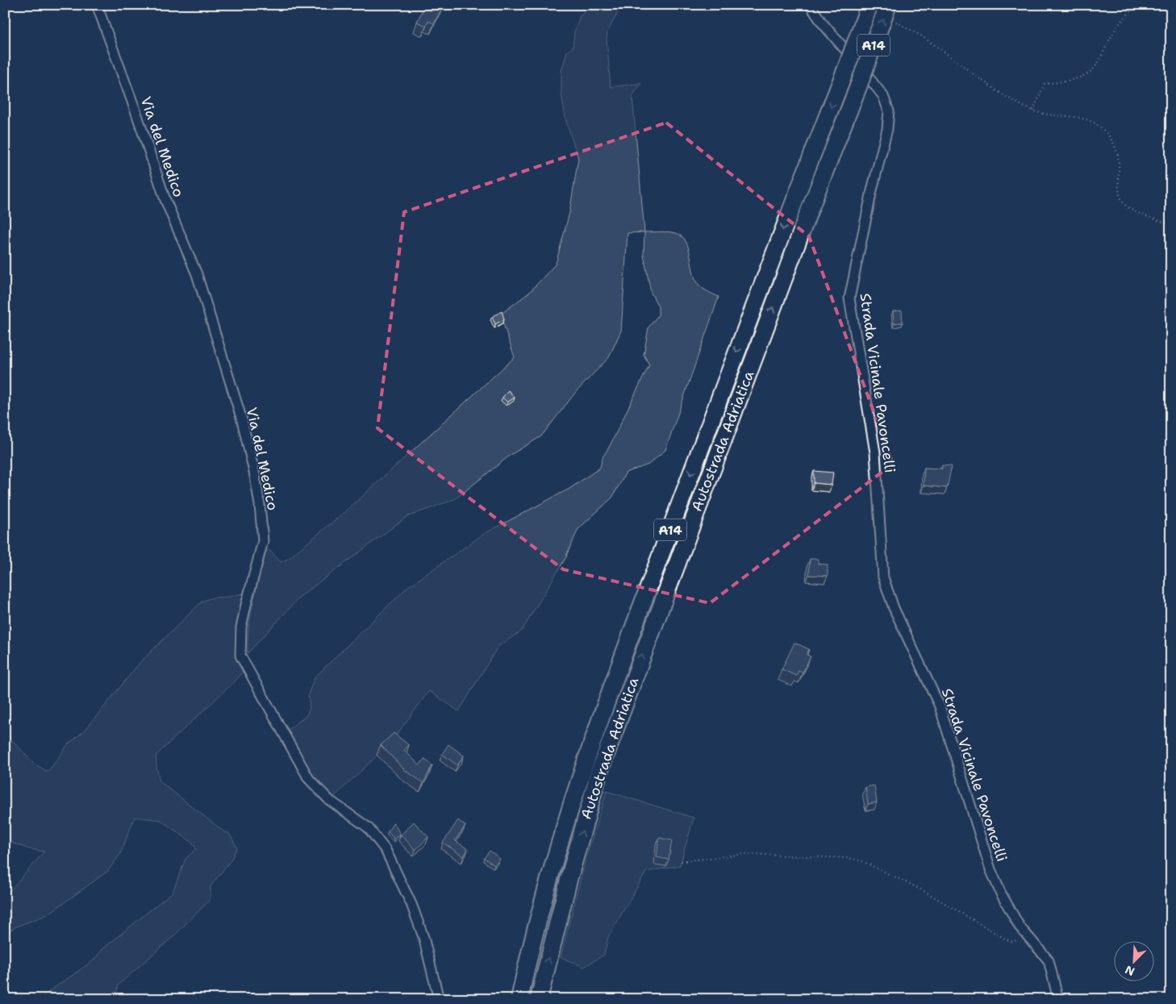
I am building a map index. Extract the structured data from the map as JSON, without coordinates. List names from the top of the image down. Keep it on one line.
{"streets":{"highway":["A14","Autostrada Adriatica"],"street":["Via del Medico","Strada Vicinale Pavoncelli"]},"north":"bottom left"}
